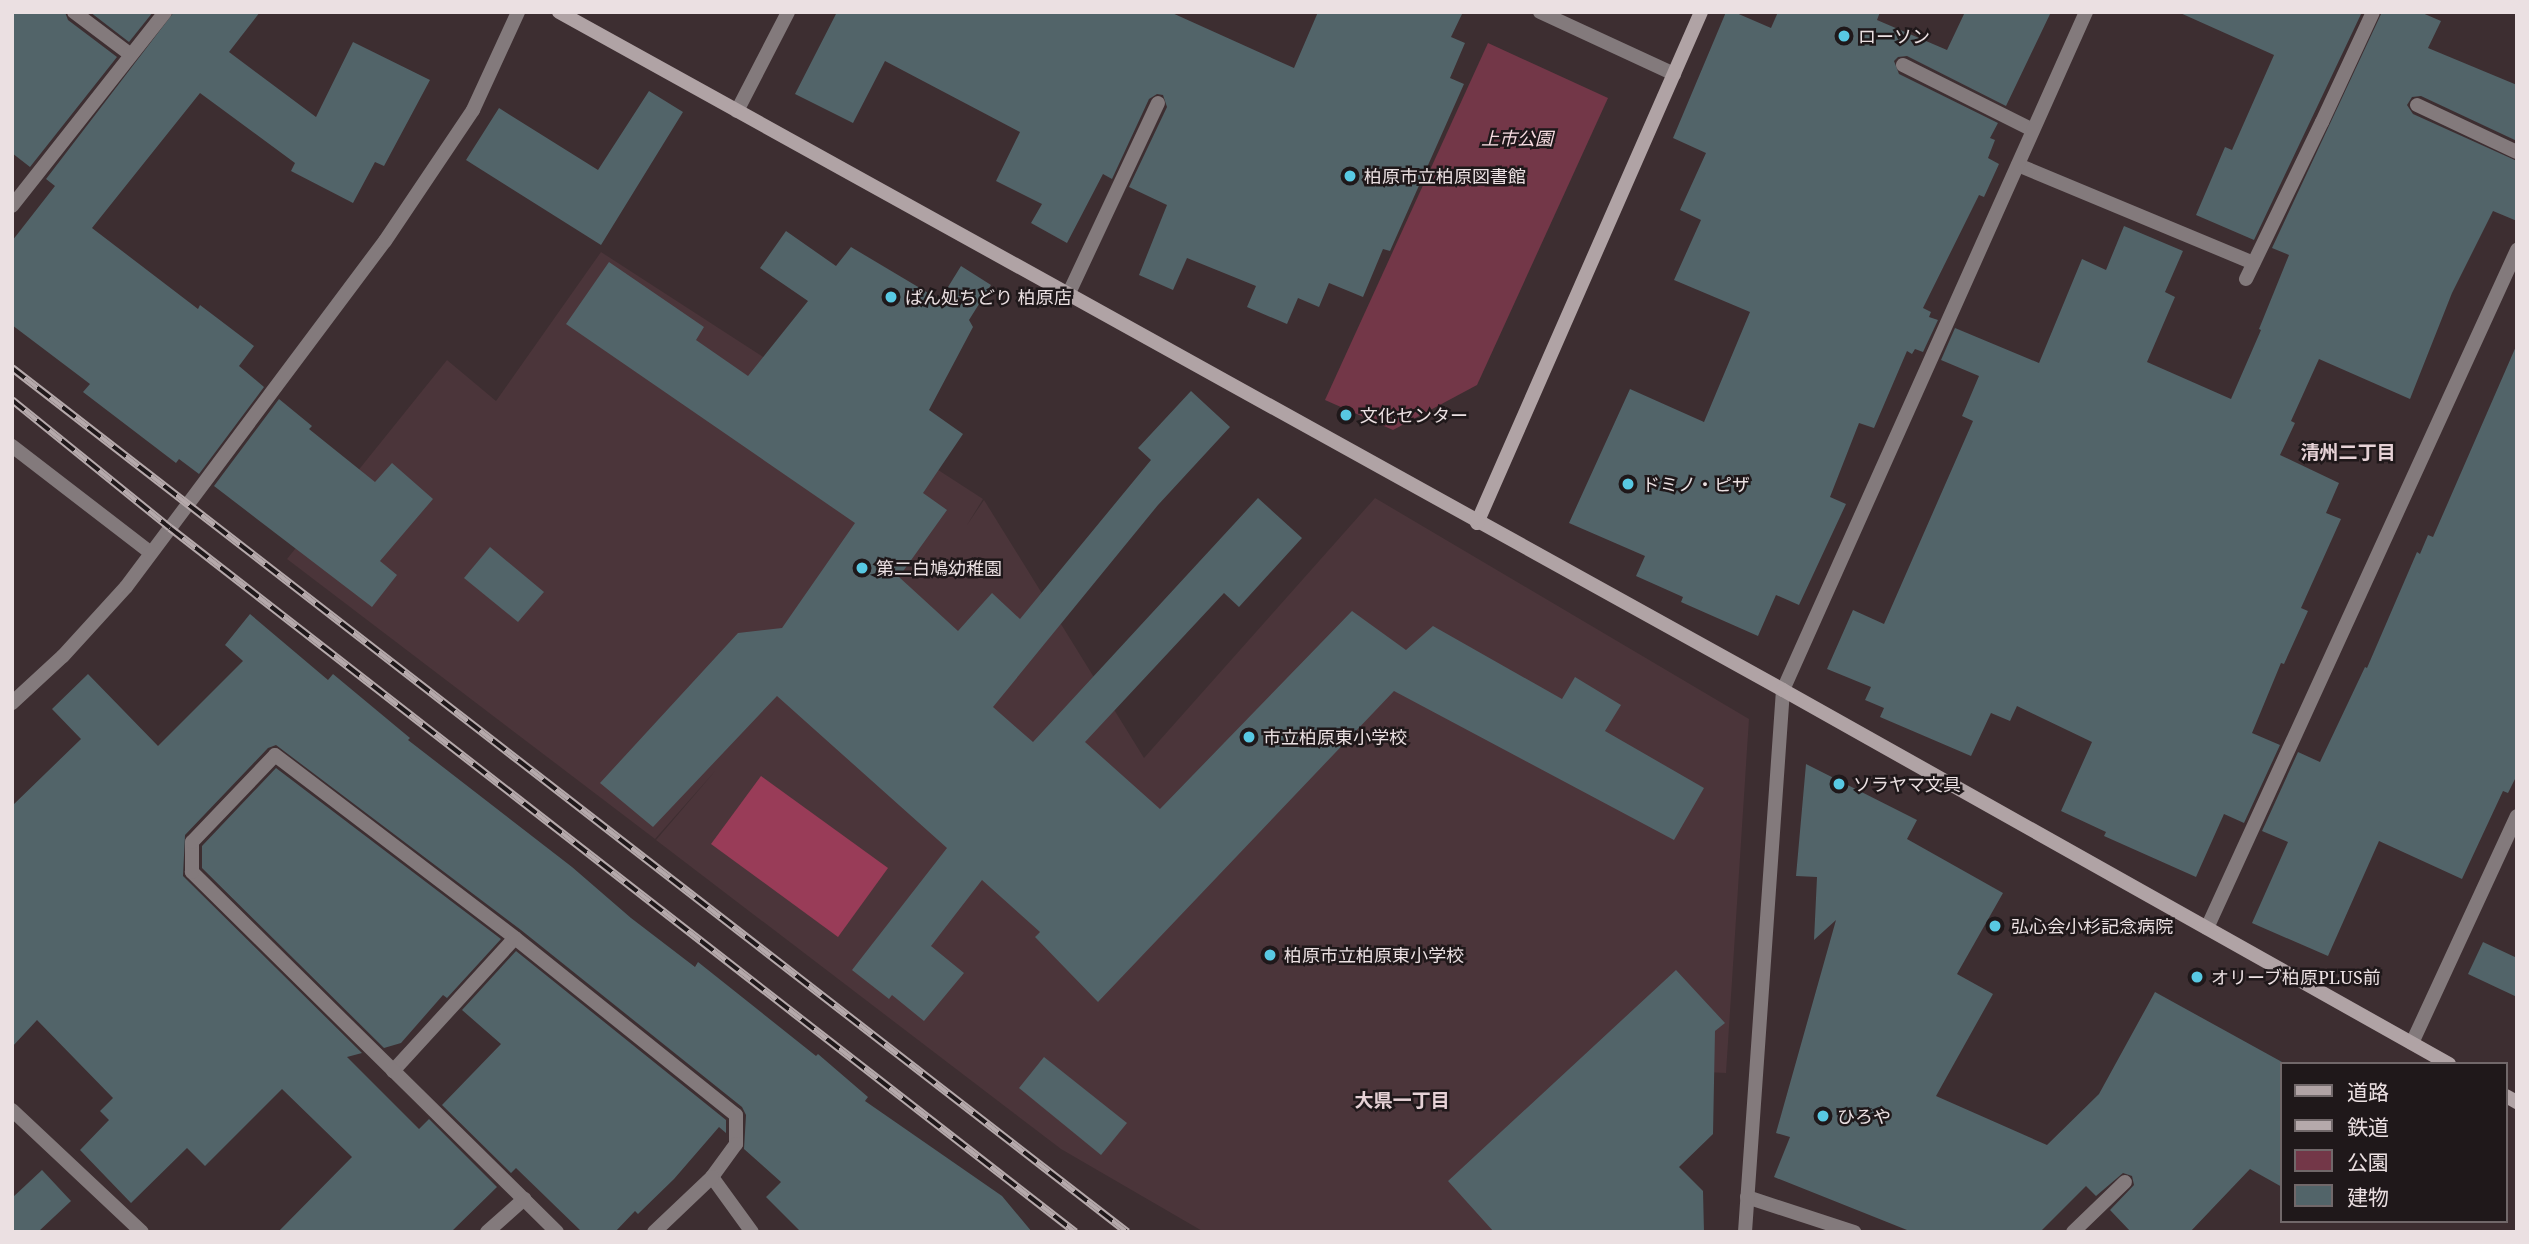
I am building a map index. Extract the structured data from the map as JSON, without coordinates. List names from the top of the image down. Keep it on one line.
{"districts":["清州二丁目","大県一丁目"],"parks":["上市公園"],"places":["ローソン","柏原市立柏原図書館","ぱん処ちどり 柏原店","文化センター","ドミノ・ピザ","第二白鳩幼稚園","市立柏原東小学校","ソラヤマ文具","弘心会小杉記念病院","柏原市立柏原東小学校","オリーブ柏原PLUS前","ひろや"],"legend":["道路","鉄道","公園","建物"]}
